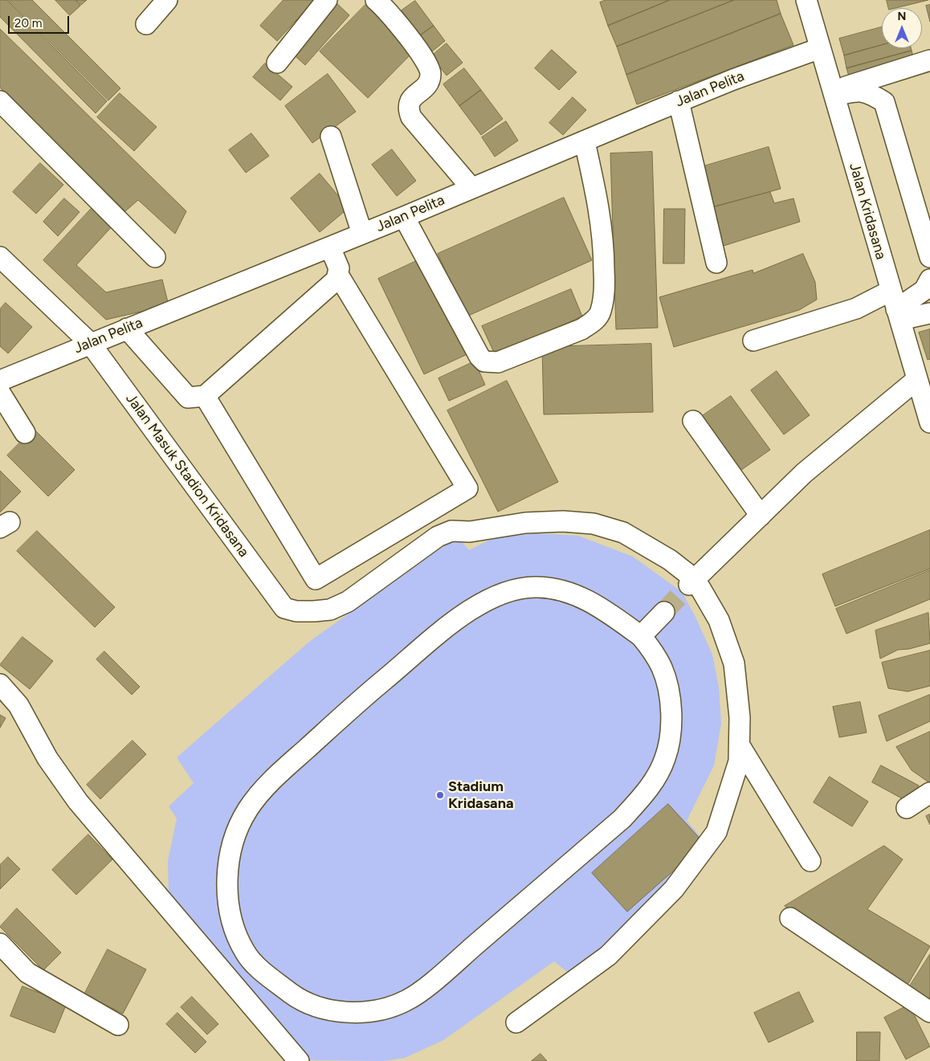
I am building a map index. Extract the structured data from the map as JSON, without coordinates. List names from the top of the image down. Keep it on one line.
{"streets":{"street":["Jalan Pelita","Jalan Kridasana","Jalan Masuk Stadion Kridasana"]},"crossings":[["Jalan Pelita","Jalan Kridasana"],["Jalan Pelita","Jalan Masuk Stadion Kridasana"]],"places":["Stadium Kridasana"],"scale_bar":"20 m","north":"top"}
